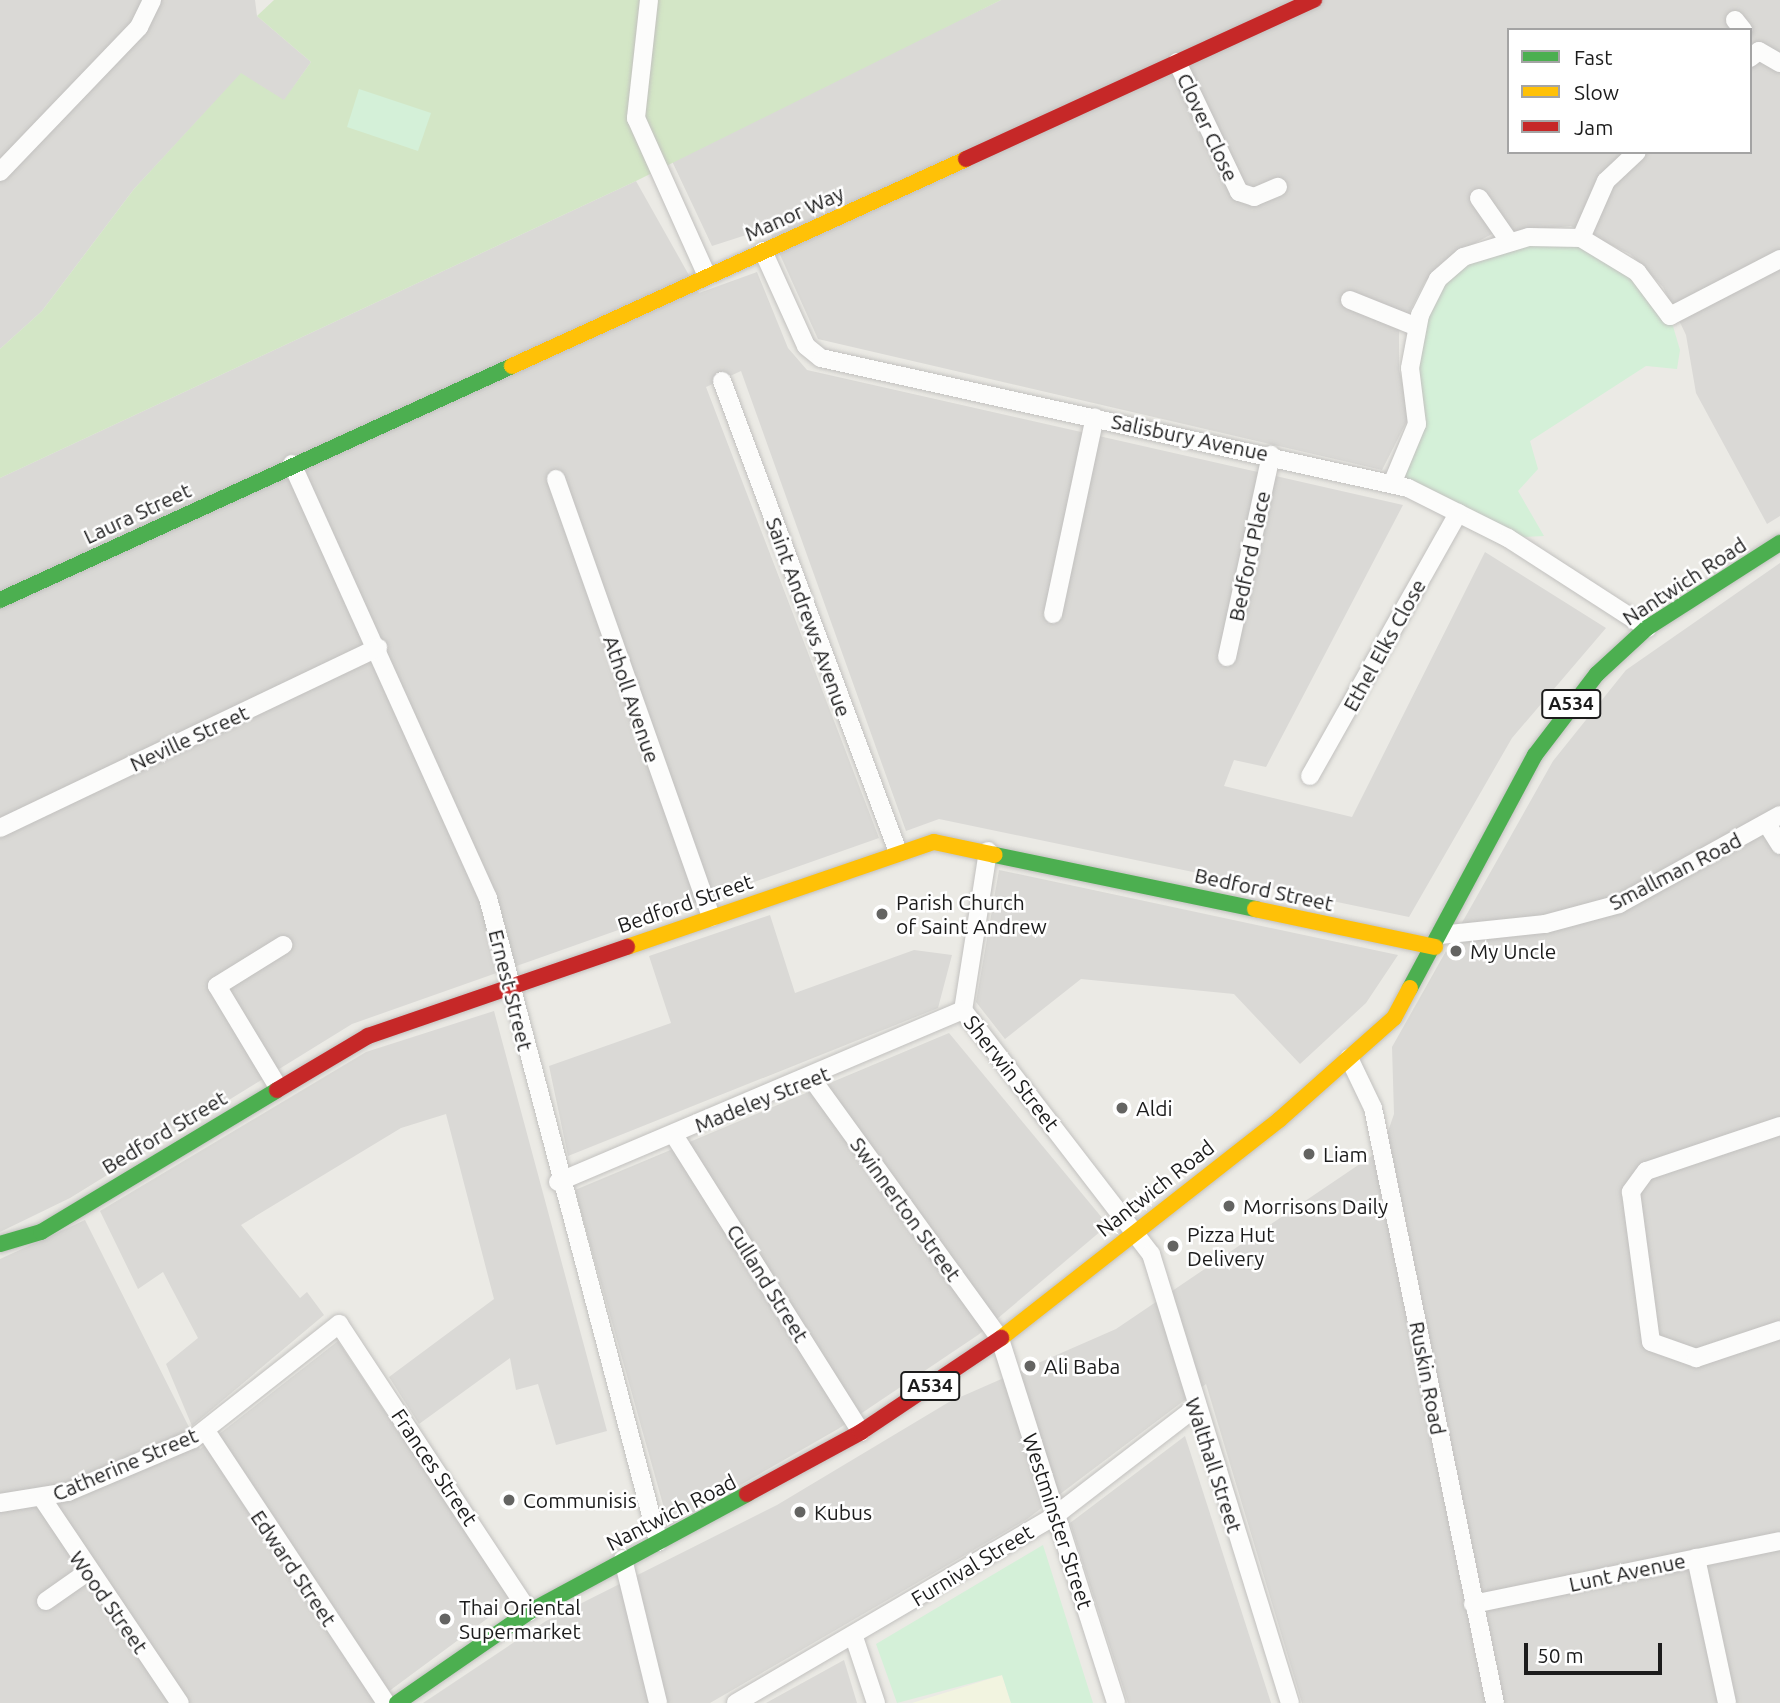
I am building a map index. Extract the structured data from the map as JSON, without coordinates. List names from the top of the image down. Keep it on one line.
{"streets":{"street":["Clover Close","Manor Way","Salisbury Avenue","Laura Street","Bedford Place","Nantwich Road","Saint Andrews Avenue","Ethel Elks Close","Atholl Avenue","A534","Neville Street","Smallman Road","Bedford Street","Ernest Street","Sherwin Street","Madeley Street","Swinnerton Street","Culland Street","Ruskin Road","Catherine Street","Walthall Street","Frances Street","Westminster Street","Furnival Street","Edward Street","Lunt Avenue","Wood Street"]},"crossings":[["Clover Close","Manor Way"],["Manor Way","Salisbury Avenue"],["Manor Way","Laura Street"],["Manor Way","Ernest Street"],["Salisbury Avenue","Bedford Place"],["Salisbury Avenue","Nantwich Road"],["Salisbury Avenue","Ethel Elks Close"],["Laura Street","Ernest Street"],["Nantwich Road","Smallman Road"],["Nantwich Road","Bedford Street"],["Nantwich Road","Ernest Street"],["Nantwich Road","Sherwin Street"],["Nantwich Road","Swinnerton Street"],["Nantwich Road","Culland Street"],["Nantwich Road","Ruskin Road"],["Nantwich Road","Walthall Street"],["Nantwich Road","Frances Street"],["Nantwich Road","Westminster Street"],["Saint Andrews Avenue","Bedford Street"],["Atholl Avenue","Bedford Street"],["Neville Street","Ernest Street"],["Smallman Road","Bedford Street"],["Bedford Street","Ernest Street"],["Bedford Street","Sherwin Street"],["Ernest Street","Madeley Street"],["Sherwin Street","Madeley Street"],["Sherwin Street","Walthall Street"],["Madeley Street","Swinnerton Street"],["Madeley Street","Culland Street"],["Swinnerton Street","Westminster Street"],["Ruskin Road","Lunt Avenue"],["Catherine Street","Frances Street"],["Catherine Street","Edward Street"],["Catherine Street","Wood Street"],["Walthall Street","Furnival Street"],["Westminster Street","Furnival Street"]],"places":["Parish Church of Saint Andrew","My Uncle","Aldi","Liam","Morrisons Daily","Pizza Hut Delivery","Ali Baba","Communisis","Kubus","Thai Oriental Supermarket"],"legend":["Fast","Slow","Jam"],"scale_bar":"50 m"}
